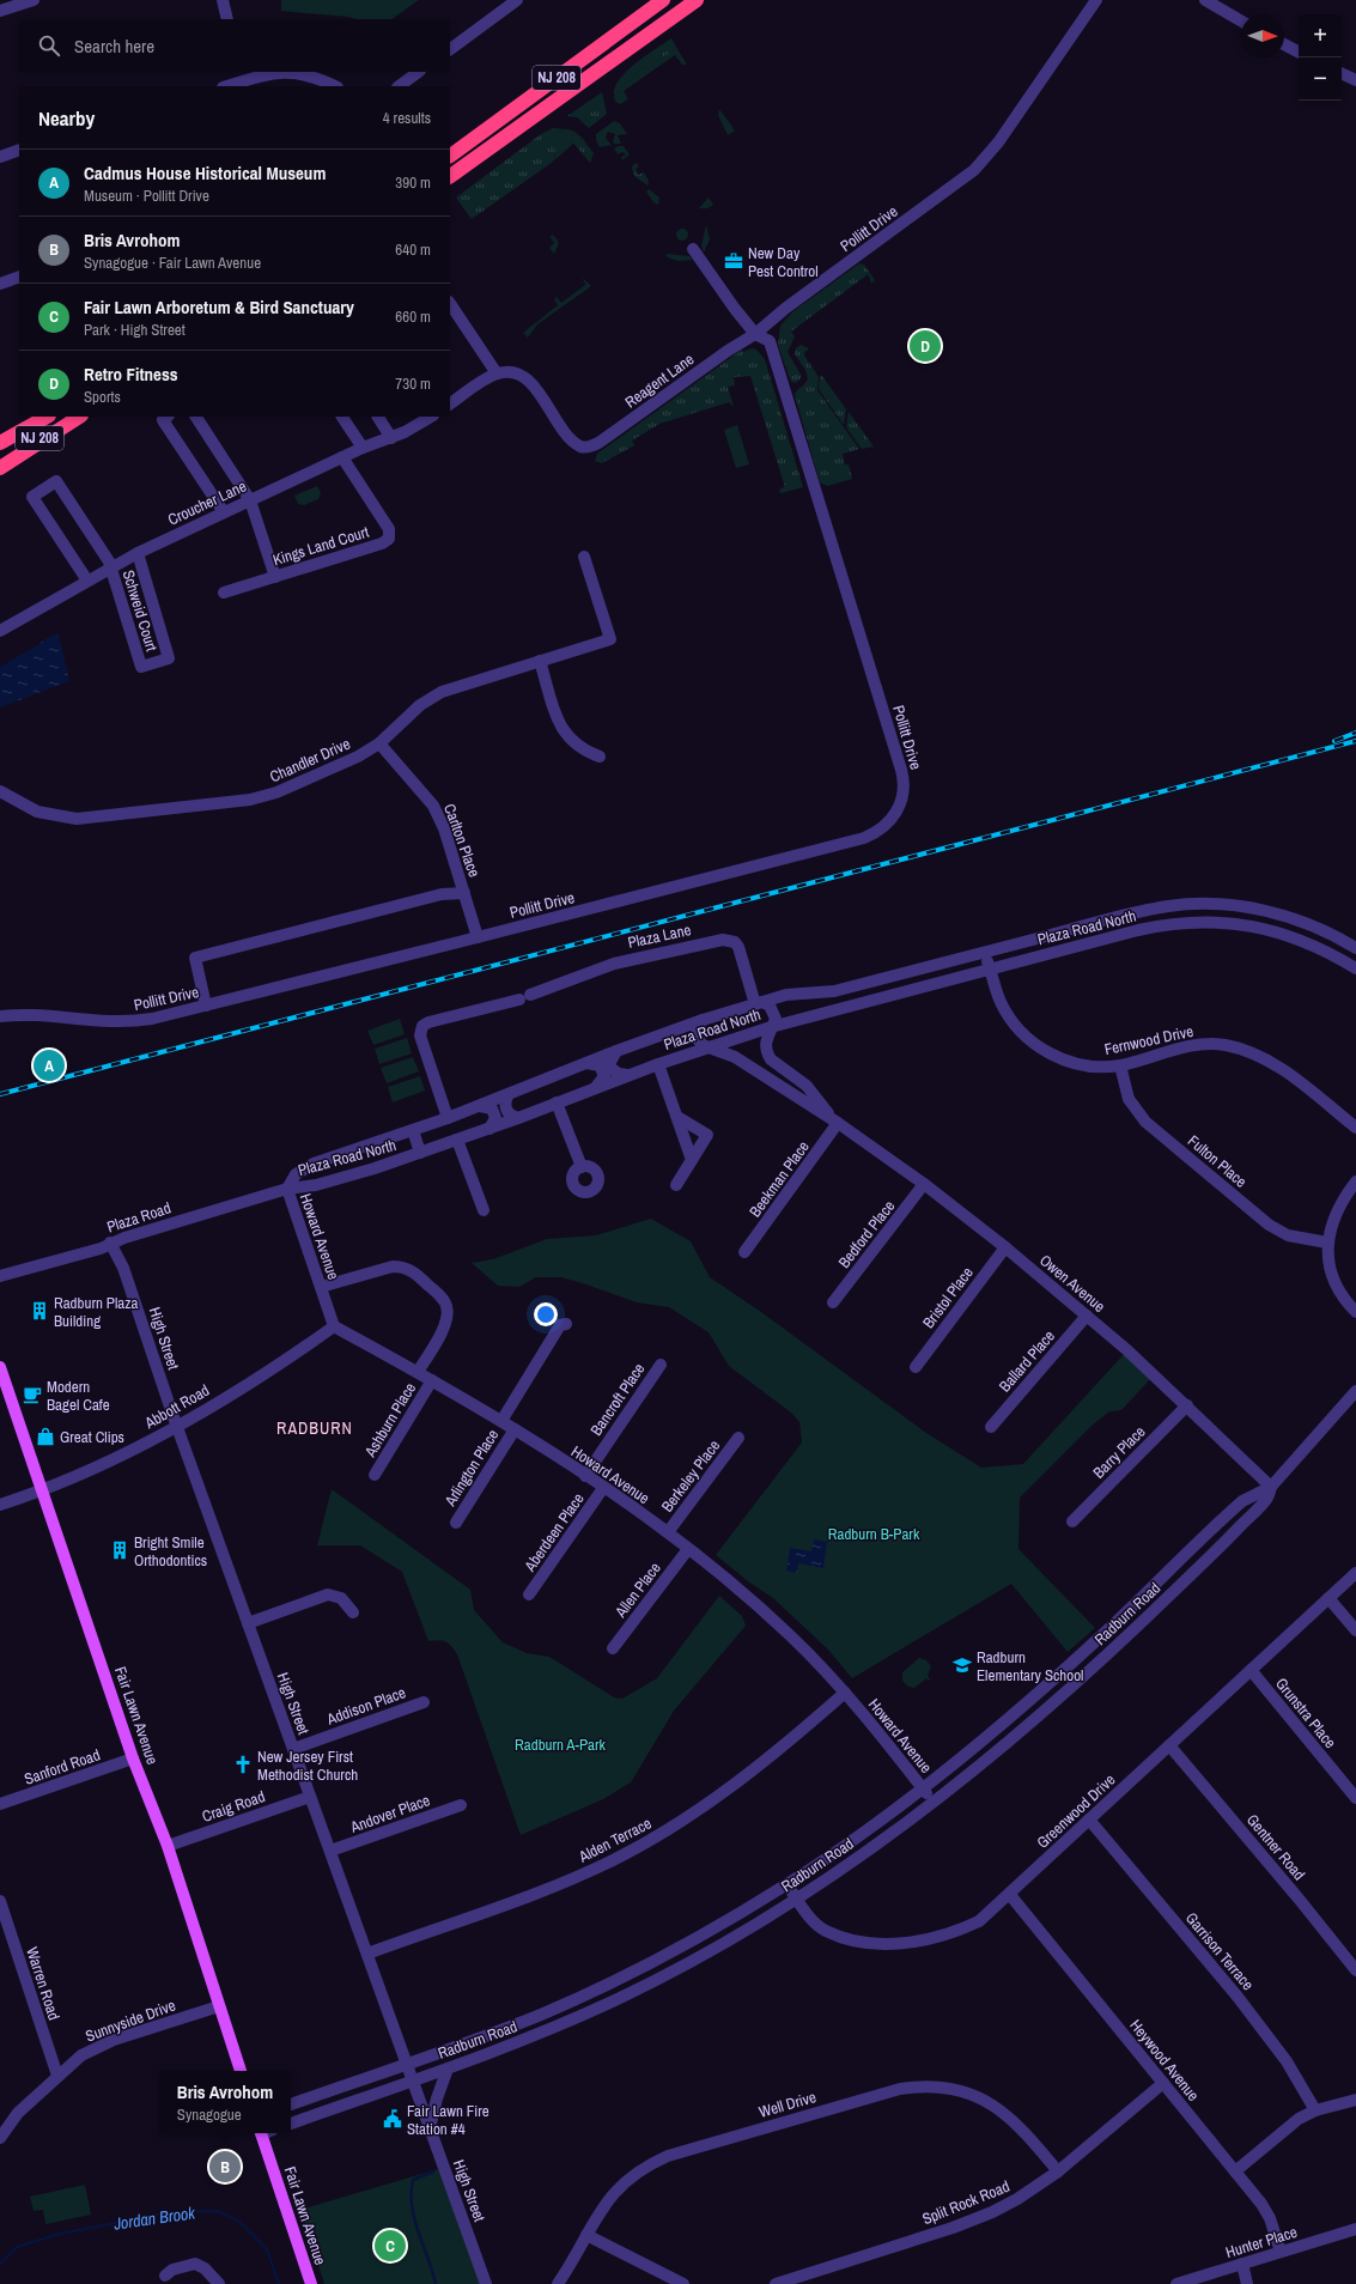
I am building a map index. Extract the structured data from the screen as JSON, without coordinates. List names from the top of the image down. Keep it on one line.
{"streets":{"highway":["NJ 208"],"main road":["Fair Lawn Avenue"],"street":["Pollitt Drive","Reagent Lane","Croucher Lane","Kings Land Court","Schweid Court","Chandler Drive","Carlton Place","Plaza Road North","Plaza Lane","Fernwood Drive","Fulton Place","Beekman Place","Plaza Road","Bedford Place","Howard Avenue","Owen Avenue","Bristol Place","High Street","Ballard Place","Bancroft Place","Abbott Road","Ashburn Place","Barry Place","Arlington Place","Berkeley Place","Aberdeen Place","Allen Place","Radburn Road","Addison Place","Grunstra Place","Sanford Road","Craig Road","Greenwood Drive","Andover Place","Alden Terrace","Gentner Road","Garrison Terrace","Warren Road","Sunnyside Drive","Heywood Avenue","Well Drive","Split Rock Road","Hunter Place"]},"crossings":[["Pollitt Drive","Reagent Lane"],["Pollitt Drive","Carlton Place"],["Croucher Lane","Kings Land Court"],["Croucher Lane","Schweid Court"],["Chandler Drive","Carlton Place"],["Plaza Road North","Plaza Lane"],["Plaza Road North","Fernwood Drive"],["Plaza Road North","Plaza Road"],["Plaza Road North","Howard Avenue"],["Plaza Road North","Owen Avenue"],["Plaza Lane","Owen Avenue"],["Fernwood Drive","Fulton Place"],["Beekman Place","Owen Avenue"],["Plaza Road","Howard Avenue"],["Plaza Road","High Street"],["Bedford Place","Owen Avenue"],["Howard Avenue","Bancroft Place"],["Howard Avenue","Abbott Road"],["Howard Avenue","Ashburn Place"],["Howard Avenue","Arlington Place"],["Howard Avenue","Berkeley Place"],["Howard Avenue","Aberdeen Place"],["Howard Avenue","Allen Place"],["Howard Avenue","Radburn Road"],["Howard Avenue","Alden Terrace"],["Owen Avenue","Bristol Place"],["Owen Avenue","Ballard Place"],["Owen Avenue","Barry Place"],["Owen Avenue","Radburn Road"],["High Street","Abbott Road"],["High Street","Radburn Road"],["High Street","Addison Place"],["High Street","Craig Road"],["High Street","Andover Place"],["High Street","Alden Terrace"],["Abbott Road","Fair Lawn Avenue"],["Radburn Road","Greenwood Drive"],["Grunstra Place","Greenwood Drive"],["Fair Lawn Avenue","Sanford Road"],["Fair Lawn Avenue","Craig Road"],["Fair Lawn Avenue","Sunnyside Drive"],["Greenwood Drive","Gentner Road"],["Greenwood Drive","Garrison Terrace"],["Greenwood Drive","Heywood Avenue"],["Warren Road","Sunnyside Drive"],["Heywood Avenue","Split Rock Road"],["Heywood Avenue","Hunter Place"],["Well Drive","Split Rock Road"]],"districts":["RADBURN"],"water":["Jordan Brook"],"parks":["Radburn B-Park","Radburn A-Park"],"places":{"office":["New Day Pest Control"],"building":["Radburn Plaza Building","Bright Smile Orthodontics"],"cafe":["Modern Bagel Cafe"],"shop":["Great Clips"],"school or university":["Radburn Elementary School"],"church":["New Jersey First Methodist Church"],"public building":["Fair Lawn Fire Station #4"]},"north":"right","page":{"map_buttons":["+","−"],"search":"Search here","heading":["Nearby","4 results"],"list":[{"mark":"A","name":"Cadmus House Historical Museum","note":"Museum · Pollitt Drive","value":"390 m"},{"mark":"B","name":"Bris Avrohom","note":"Synagogue · Fair Lawn Avenue","value":"640 m"},{"mark":"C","name":"Fair Lawn Arboretum & Bird Sanctuary","note":"Park · High Street","value":"660 m"},{"mark":"D","name":"Retro Fitness","note":"Sports","value":"730 m"}],"pins":["D","A","B","C"],"popup":["Bris Avrohom","Synagogue"]}}
